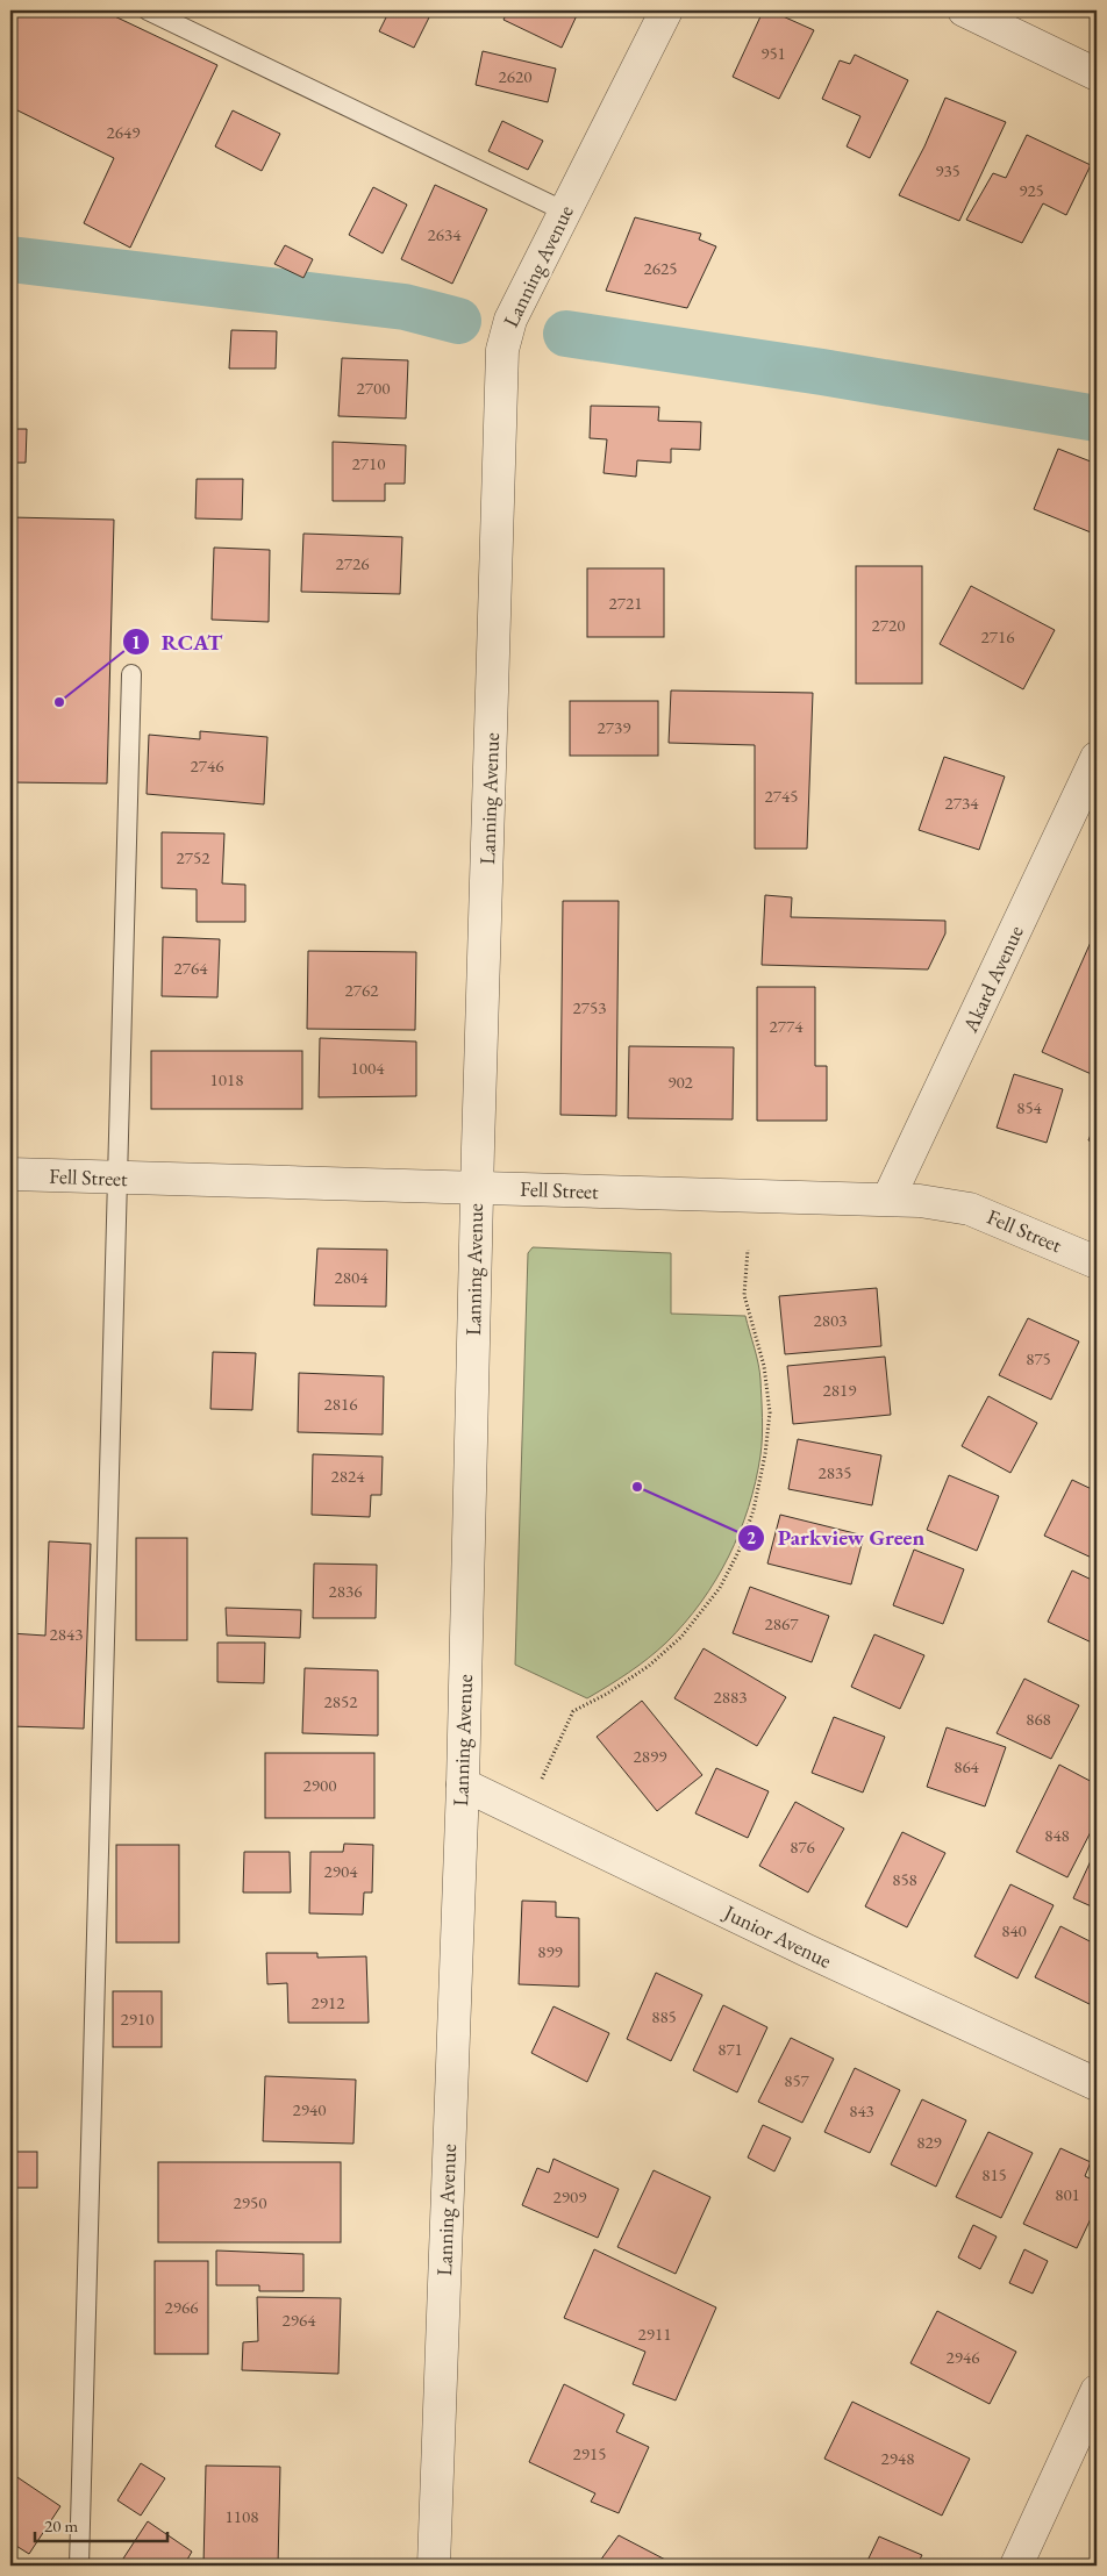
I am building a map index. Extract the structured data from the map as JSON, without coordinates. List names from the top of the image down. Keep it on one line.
{"streets":{"street":["Lanning Avenue","Akard Avenue","Fell Street","Junior Avenue"]},"crossings":[["Lanning Avenue","Fell Street"],["Lanning Avenue","Junior Avenue"],["Akard Avenue","Fell Street"]],"places":["RCAT","Parkview Green"],"house_numbers":["951","2620","2649","935","925","2634","2625","2700","2710","2726","2721","2720","2716","2739","2746","2745","2734","2752","2764","2762","2753","2774","1004","1018","902","854","2804","2803","875","2819","2816","2835","2824","2836","2867","2843","2883","2852","868","2899","864","2900","848","876","2904","858","840","899","2912","885","2910","871","857","2940","843","829","815","801","2909","2950","2966","2964","2911","2946","2915","2948","1108"],"scale_bar":"20 m"}
